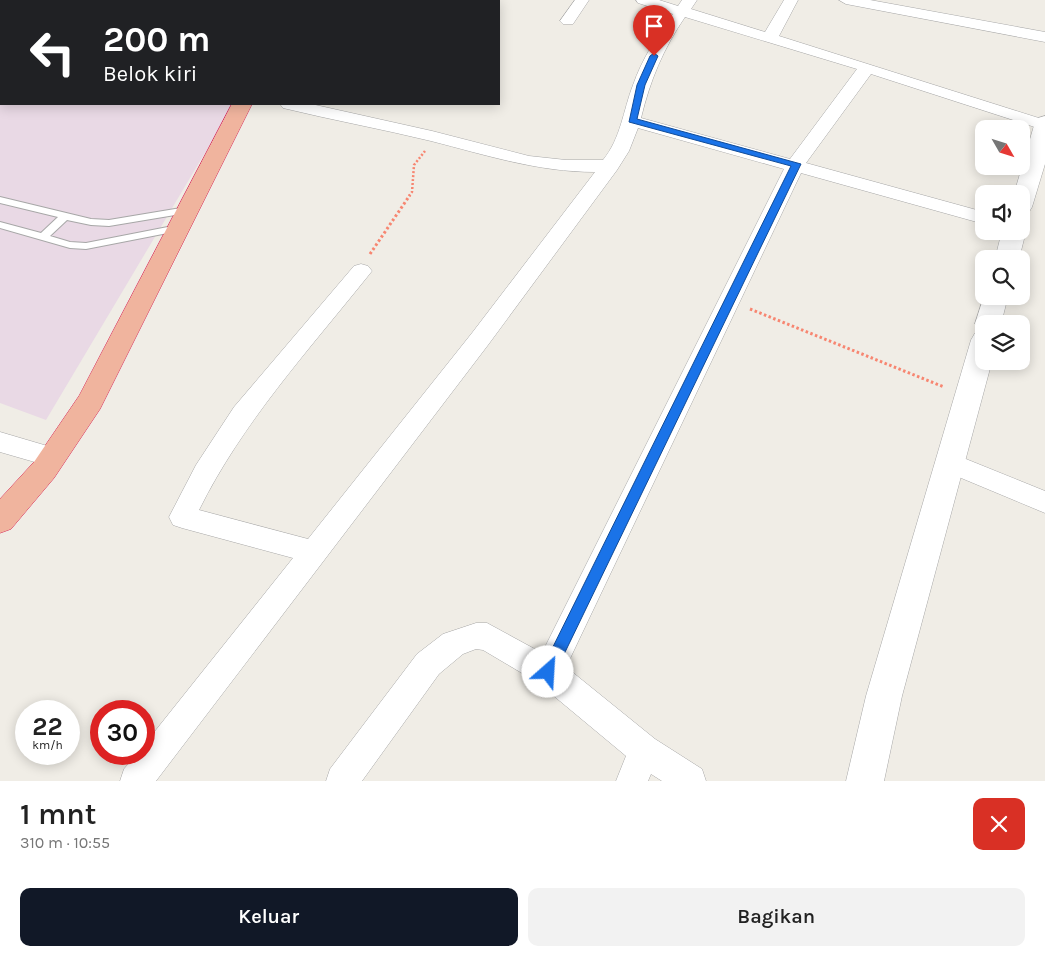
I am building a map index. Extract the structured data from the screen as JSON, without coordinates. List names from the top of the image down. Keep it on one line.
{"north":"bottom right","page":{"turn":["200 m","Belok kiri"],"speed":"22 km/h","limit":"30","heading":["1 mnt","310 m · 10:55"],"buttons":["Keluar","Bagikan"]}}
